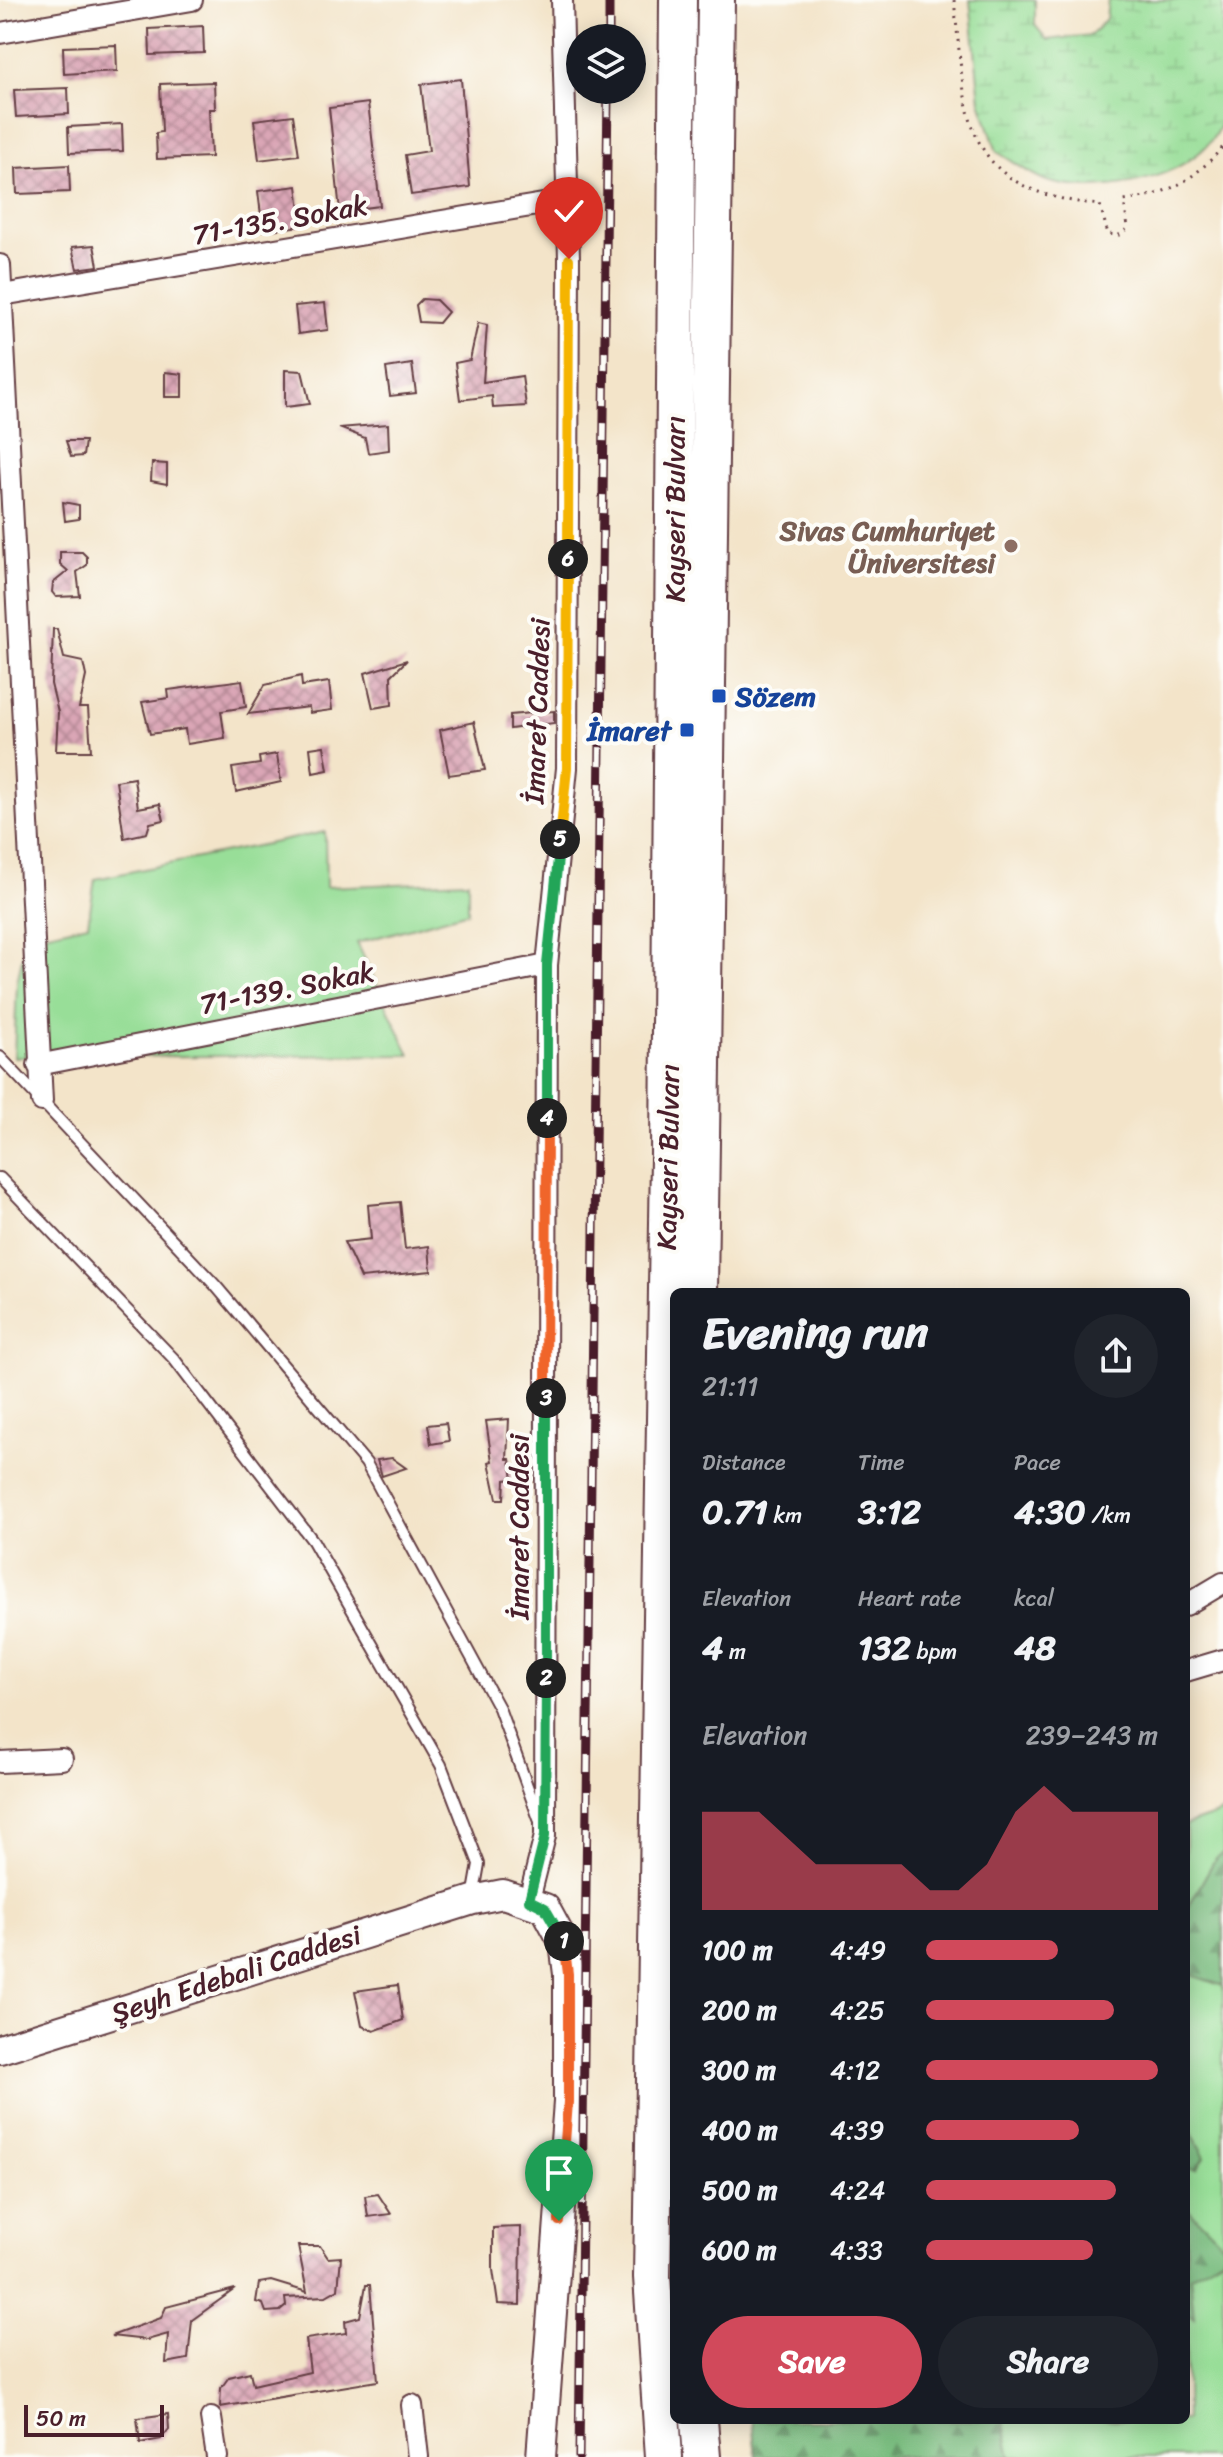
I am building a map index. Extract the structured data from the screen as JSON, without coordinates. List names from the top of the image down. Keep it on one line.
{"streets":{"highway":["Kayseri Bulvarı"],"street":["71-135. Sokak","İmaret Caddesi","71-139. Sokak","Şeyh Edebali Caddesi"]},"crossings":[["71-135. Sokak","İmaret Caddesi"],["İmaret Caddesi","71-139. Sokak"],["İmaret Caddesi","Şeyh Edebali Caddesi"]],"places":{"other":["Sivas Cumhuriyet Üniversitesi"],"transit":["Sözem","İmaret"]},"scale_bar":"50 m","page":{"pins":["6","5","4","3","2","1"],"heading":["Evening run","21:11"],"stats":[["Distance","0.71 km"],["Time","3:12"],["Pace","4:30 /km"],["Elevation","4 m"],["Heart rate","132 bpm"],["kcal","48"]],"chart":["Elevation","239–243 m"],"list":[{"name":"100 m","note":"4:49"},{"name":"200 m","note":"4:25"},{"name":"300 m","note":"4:12"},{"name":"400 m","note":"4:39"},{"name":"500 m","note":"4:24"},{"name":"600 m","note":"4:33"}],"buttons":["Save","Share"],"scale":"50 m"}}
